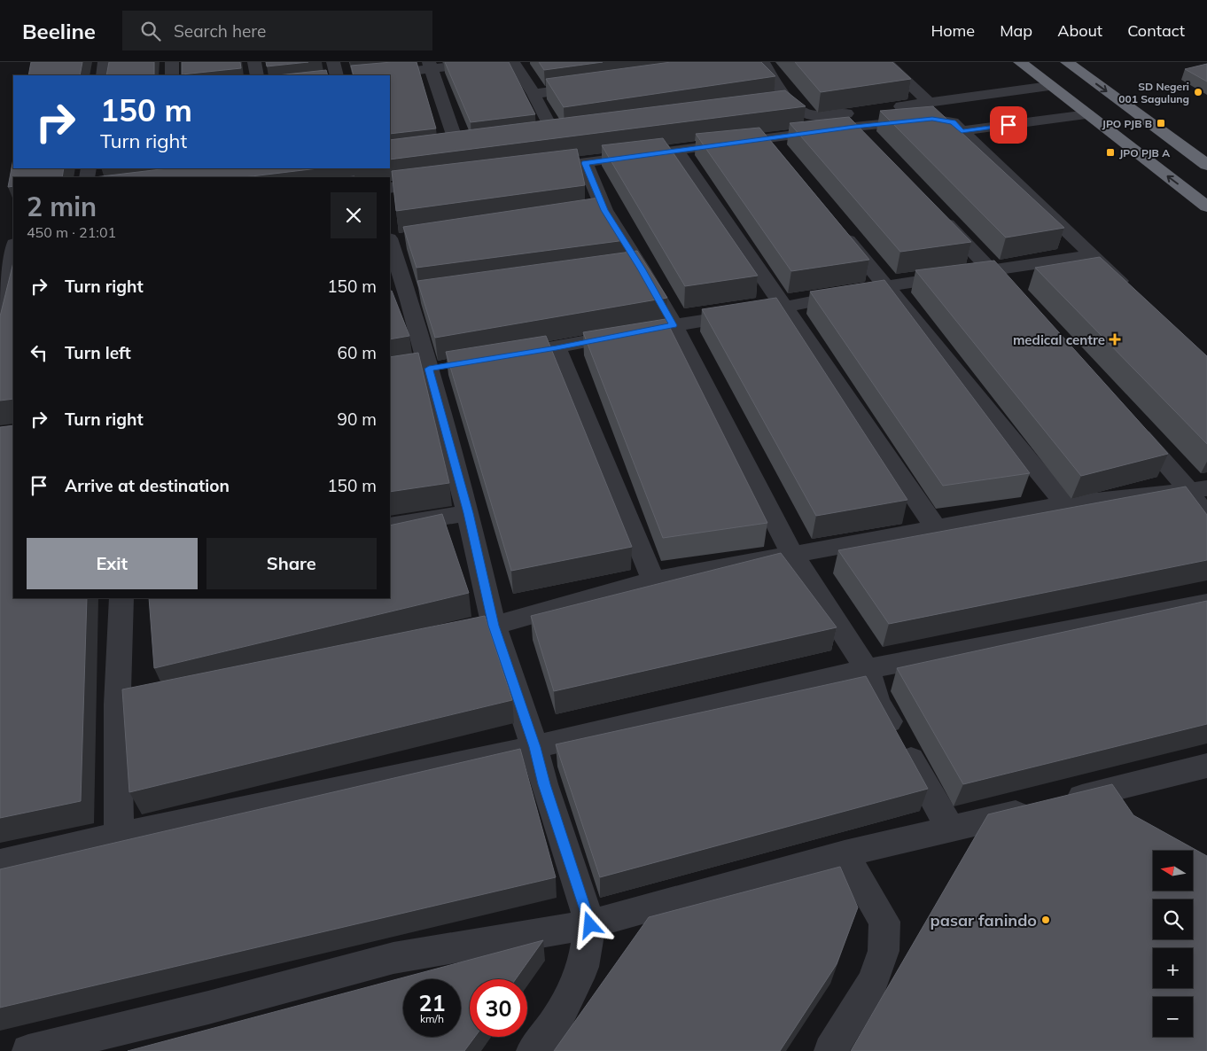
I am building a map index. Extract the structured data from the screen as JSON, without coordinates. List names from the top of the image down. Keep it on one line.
{"places":{"other":["SD Negeri 001 Sagulung","pasar fanindo"],"transit":["JPO PJB B","JPO PJB A"],"health":["medical centre"]},"north":"left","page":{"header":"Beeline","search":"Search here","nav":["Home","Map","About","Contact"],"turn":["150 m","Turn right"],"heading":["2 min","450 m · 21:01"],"list":[{"name":"Turn right","value":"150 m"},{"name":"Turn left","value":"60 m"},{"name":"Turn right","value":"90 m"},{"name":"Arrive at destination","value":"150 m"}],"buttons":["Exit","Share"],"map_buttons":["+","−"],"speed":"21 km/h","limit":"30"}}
